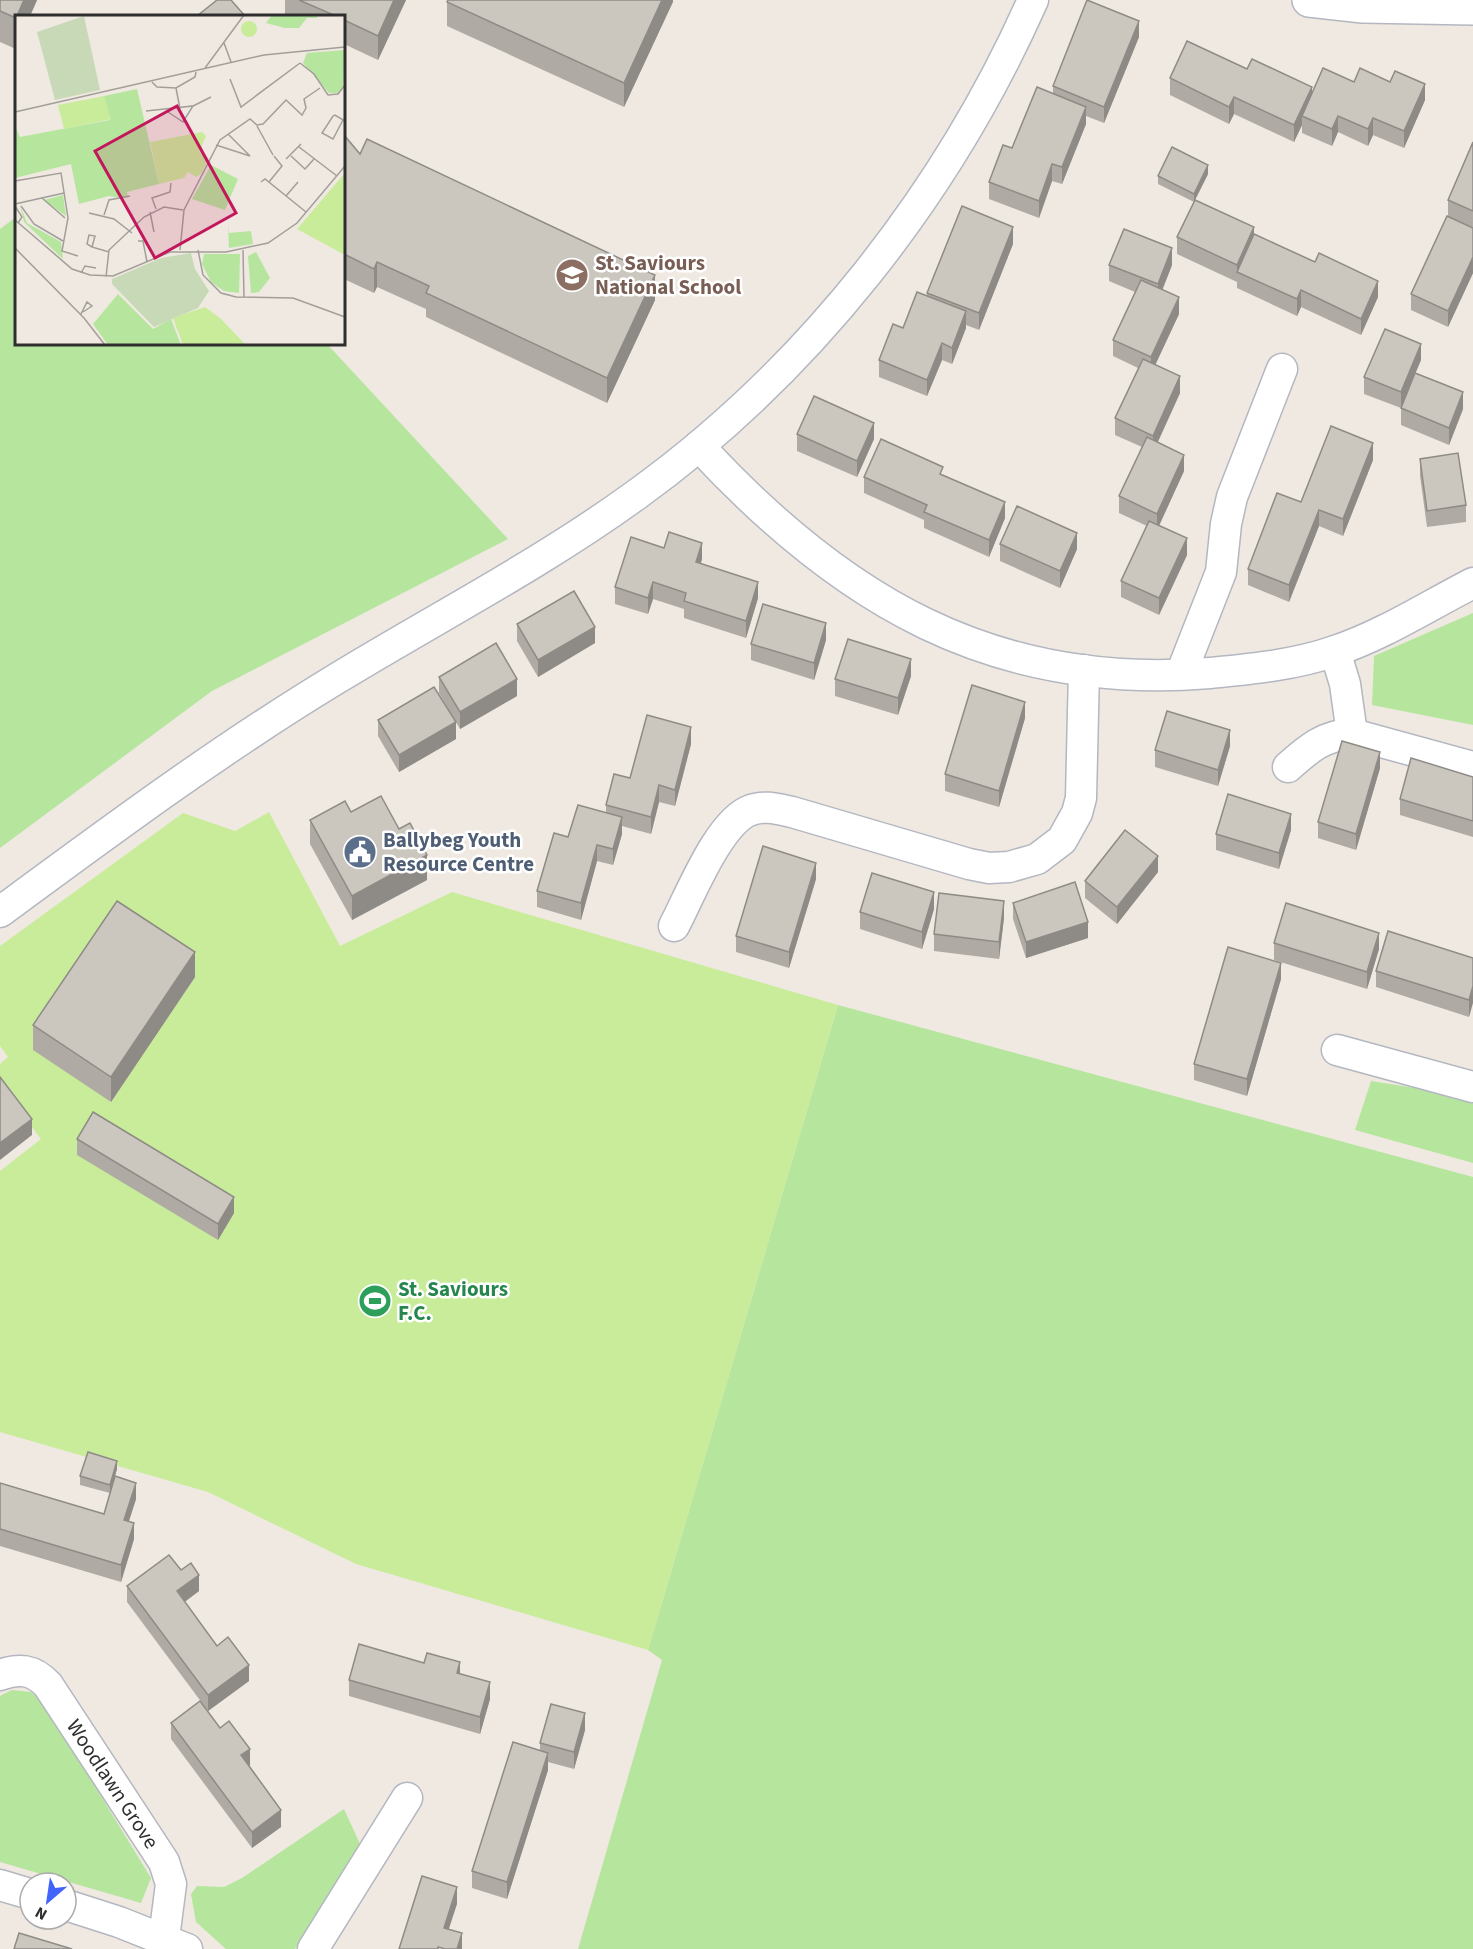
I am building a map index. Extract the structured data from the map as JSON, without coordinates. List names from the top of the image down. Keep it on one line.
{"streets":{"street":["Woodlawn Grove"]},"places":{"school or university":["St. Saviours National School"],"public building":["Ballybeg Youth Resource Centre"],"sports":["St. Saviours F.C."]},"north":"bottom left"}
